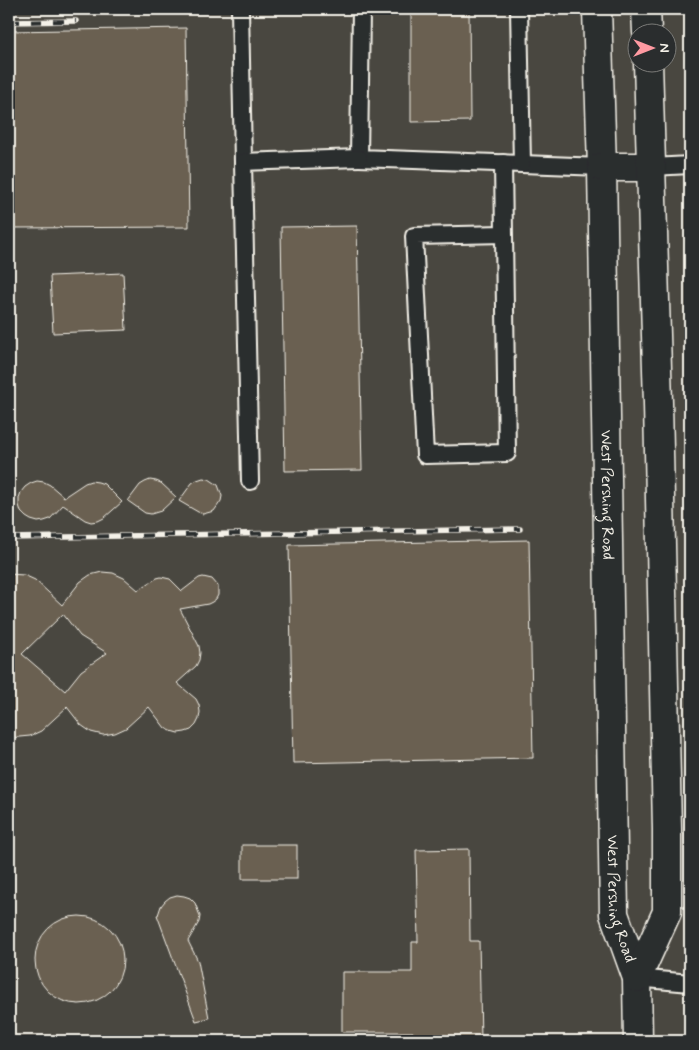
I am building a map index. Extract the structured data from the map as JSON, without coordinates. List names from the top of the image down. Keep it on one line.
{"streets":{"main road":["West Pershing Road"]},"north":"right"}
